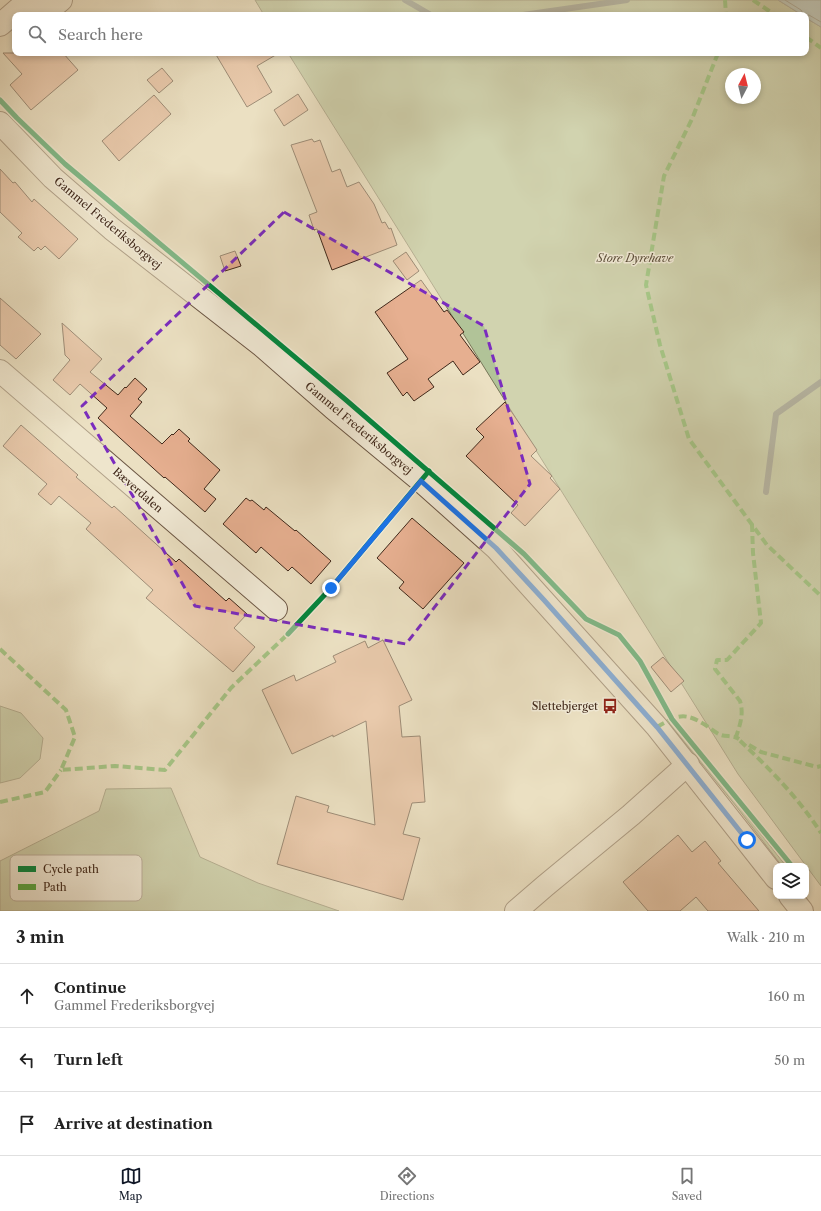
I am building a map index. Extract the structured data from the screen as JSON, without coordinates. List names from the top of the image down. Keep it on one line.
{"streets":{"street":["Gammel Frederiksborgvej","Bæverdalen"]},"parks":["Store Dyrehave"],"places":{"bus stop":["Slettebjerget"]},"legend":["Cycle path","Path"],"north":"top","page":{"search":"Search here","heading":["3 min","Walk · 210 m"],"list":[["Continue","Gammel Frederiksborgvej","160 m"],["Turn left","50 m"],"Arrive at destination"],"nav":["Map","Directions","Saved"]}}
